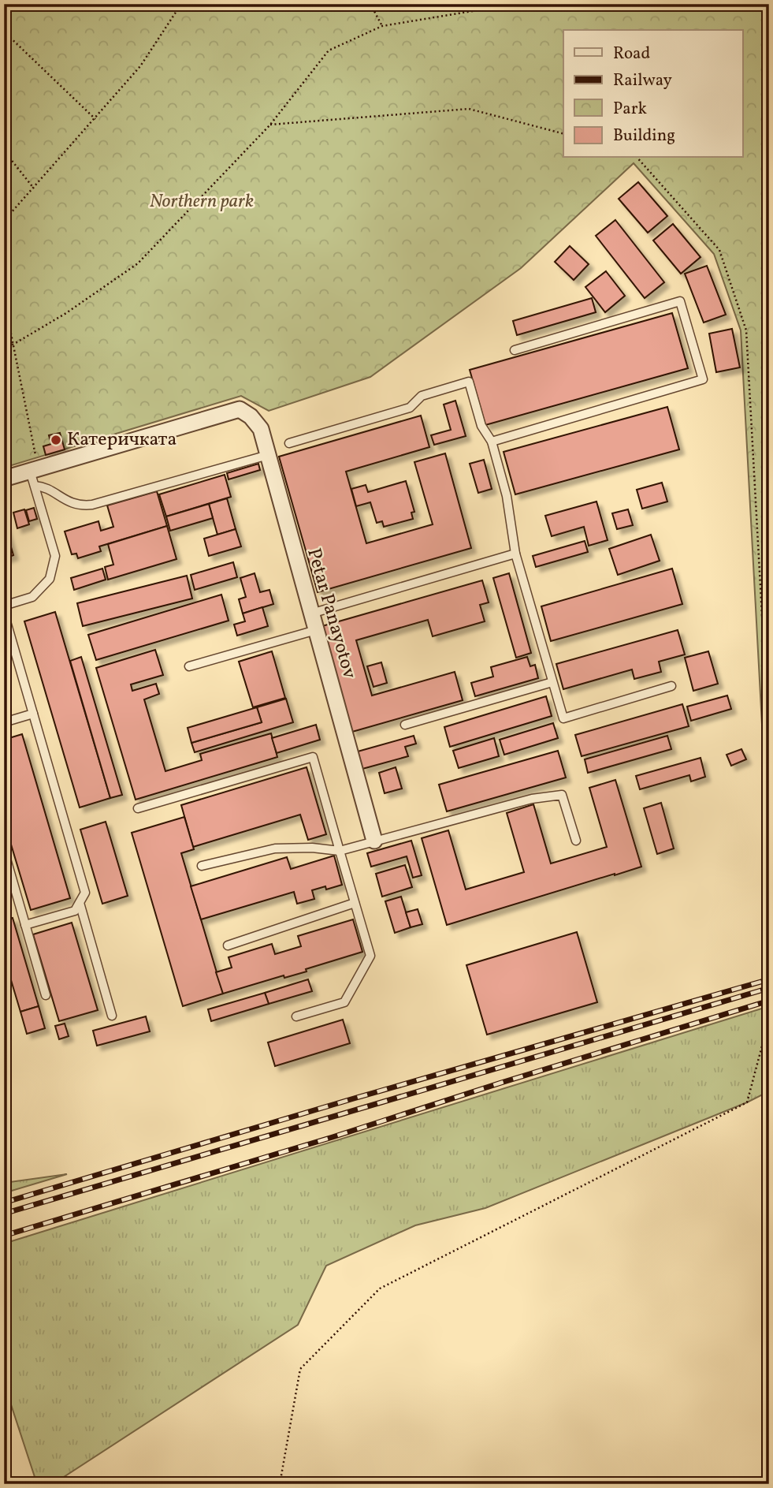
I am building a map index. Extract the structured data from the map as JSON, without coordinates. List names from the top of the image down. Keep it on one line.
{"streets":{"street":["Petar Panayotov"]},"parks":["Northern park"],"places":["Катеричката"],"legend":["Road","Railway","Park","Building"]}
